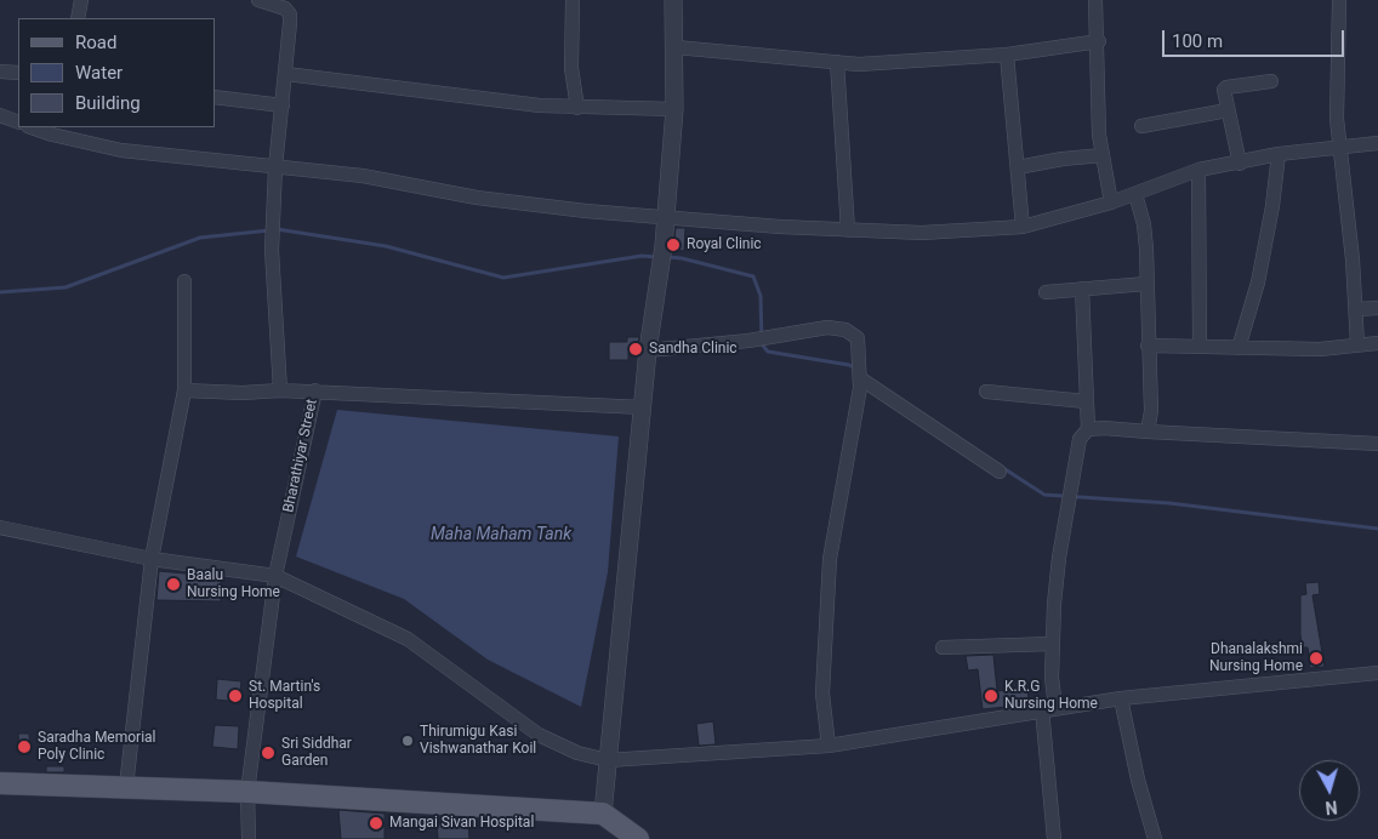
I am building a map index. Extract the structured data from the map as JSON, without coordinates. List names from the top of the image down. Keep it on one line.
{"streets":{"street":["Bharathiyar Street"]},"water":["Maha Maham Tank"],"places":["Royal Clinic","Sandha Clinic","Baalu Nursing Home","Dhanalakshmi Nursing Home","St. Martin's Hospital","K.R.G Nursing Home","Thirumigu Kasi Vishwanathar Koil","Saradha Memorial Poly Clinic","Sri Siddhar Garden","Mangai Sivan Hospital"],"legend":["Road","Water","Building"],"scale_bar":"100 m","north":"bottom"}
